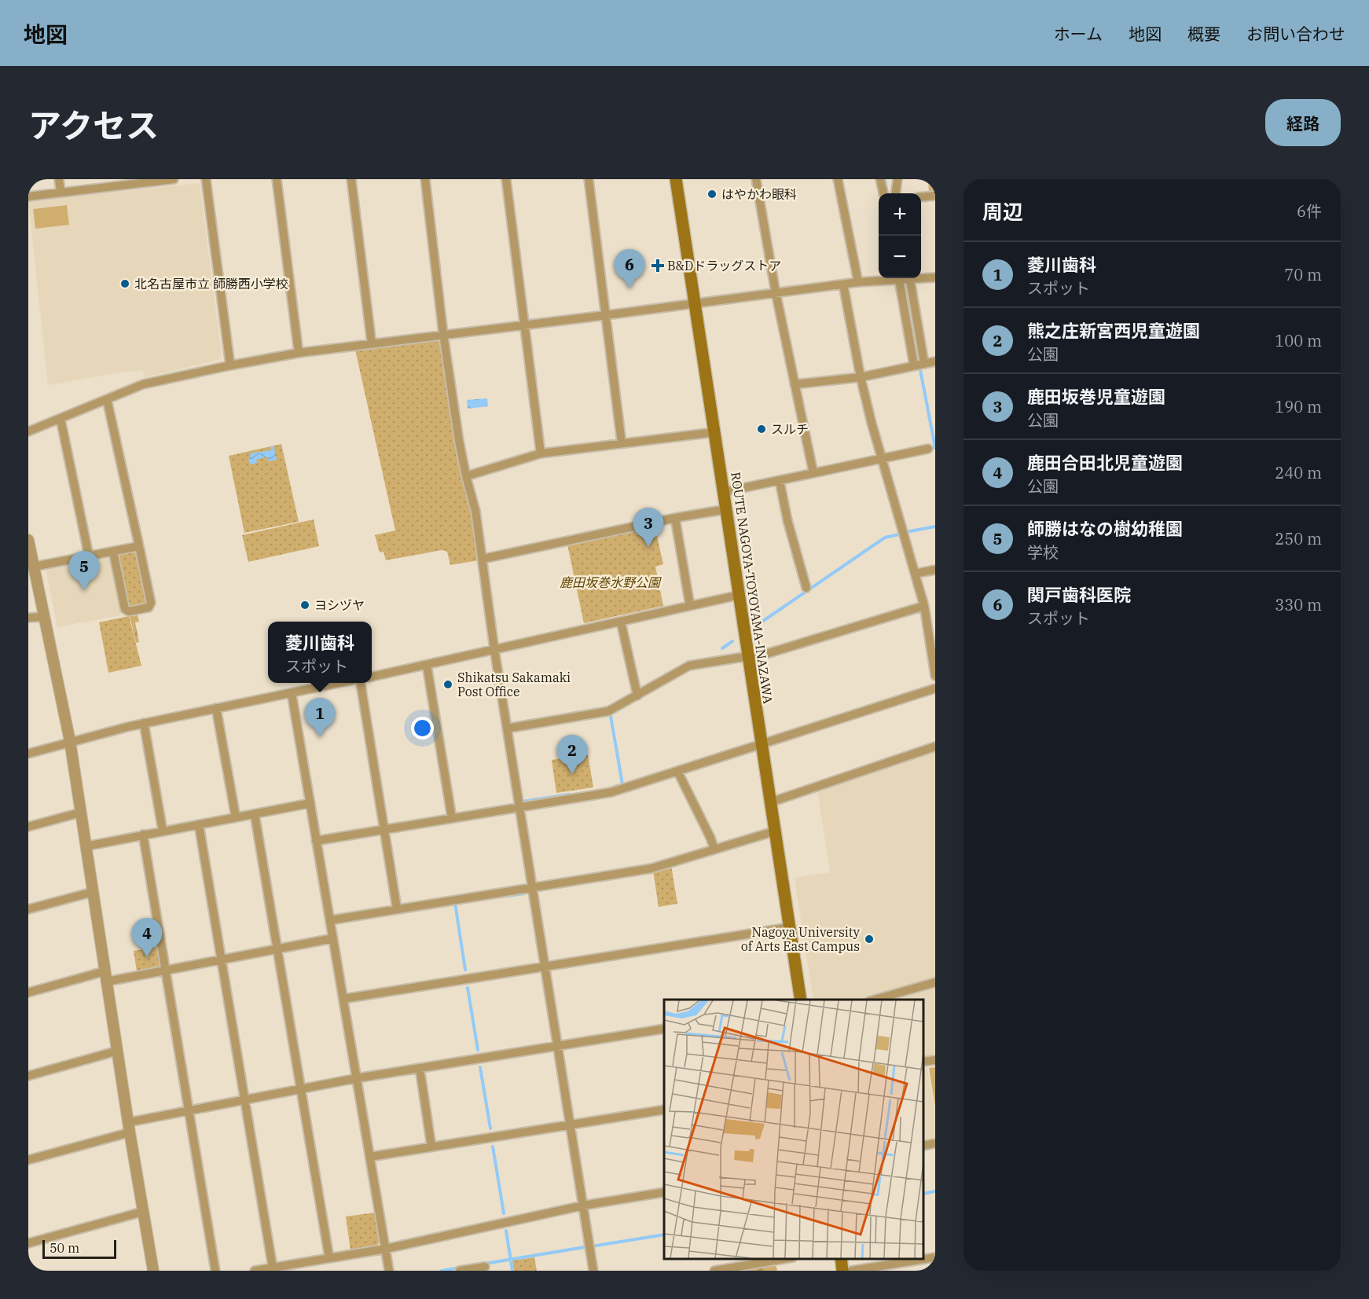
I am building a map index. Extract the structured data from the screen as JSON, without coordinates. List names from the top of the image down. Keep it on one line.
{"streets":{"main road":["ROUTE NAGOYA-TOYOYAMA-INAZAWA"]},"parks":["鹿田坂巻水野公園"],"places":{"other":["はやかわ眼科","北名古屋市立 師勝西小学校","スルチ","ヨシヅヤ","Shikatsu Sakamaki Post Office","Nagoya University of Arts East Campus"],"health":["B&Dドラッグストア"]},"scale_bar":"50 m","page":{"header":"地図","nav":["ホーム","地図","概要","お問い合わせ"],"title":"アクセス","buttons":"経路","heading":["周辺","6件"],"map_buttons":["+","−"],"list":[{"mark":"1","name":"菱川歯科","note":"スポット","value":"70 m"},{"mark":"2","name":"熊之庄新宮西児童遊園","note":"公園","value":"100 m"},{"mark":"3","name":"鹿田坂巻児童遊園","note":"公園","value":"190 m"},{"mark":"4","name":"鹿田合田北児童遊園","note":"公園","value":"240 m"},{"mark":"5","name":"師勝はなの樹幼稚園","note":"学校","value":"250 m"},{"mark":"6","name":"関戸歯科医院","note":"スポット","value":"330 m"}],"pins":["6","3","5","1","2","4"],"popup":["菱川歯科","スポット"],"scale":"50 m"}}
